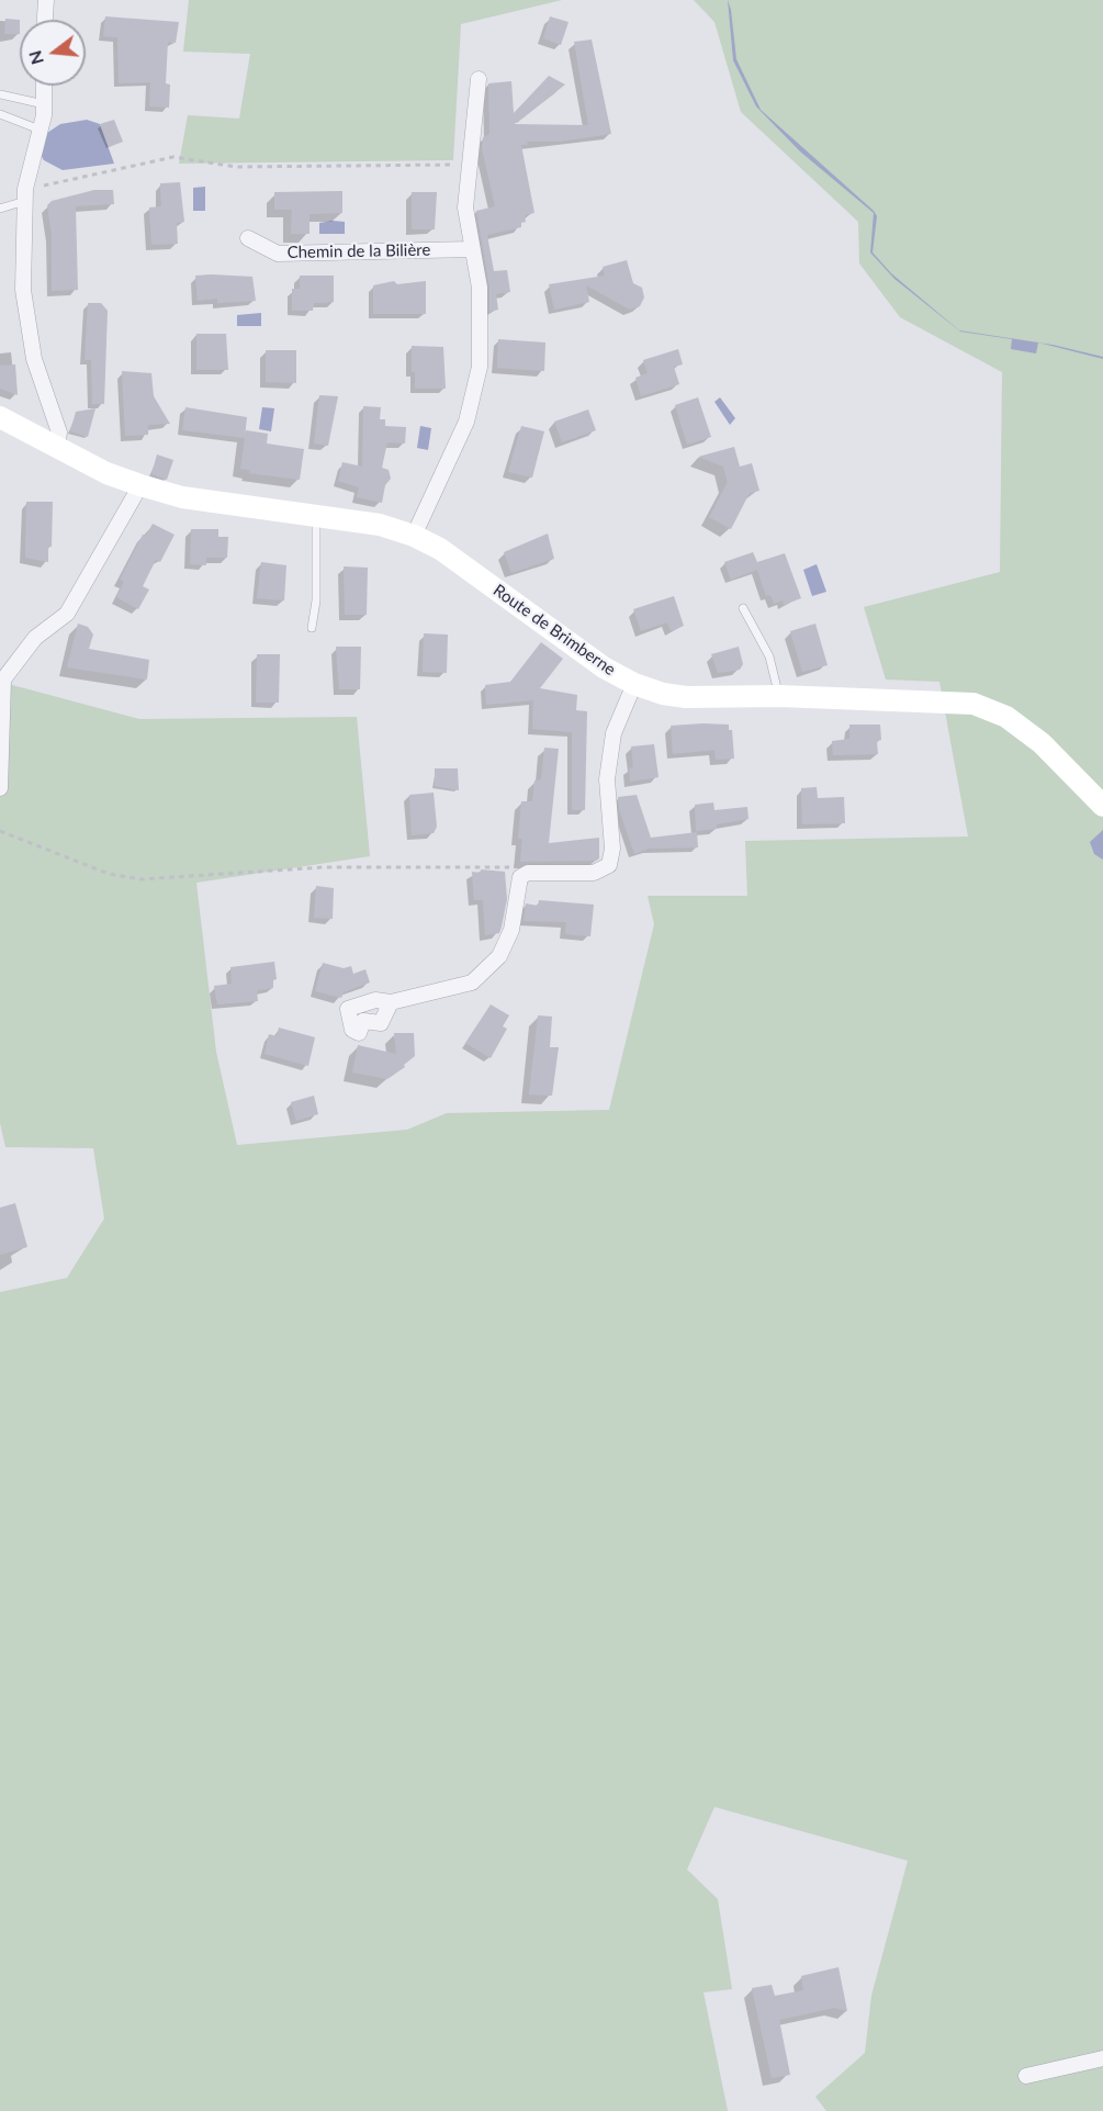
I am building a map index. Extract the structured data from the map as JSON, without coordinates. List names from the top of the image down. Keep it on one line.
{"streets":{"street":["Chemin de la Bilière","Route de Brimberne"]},"north":"left"}
